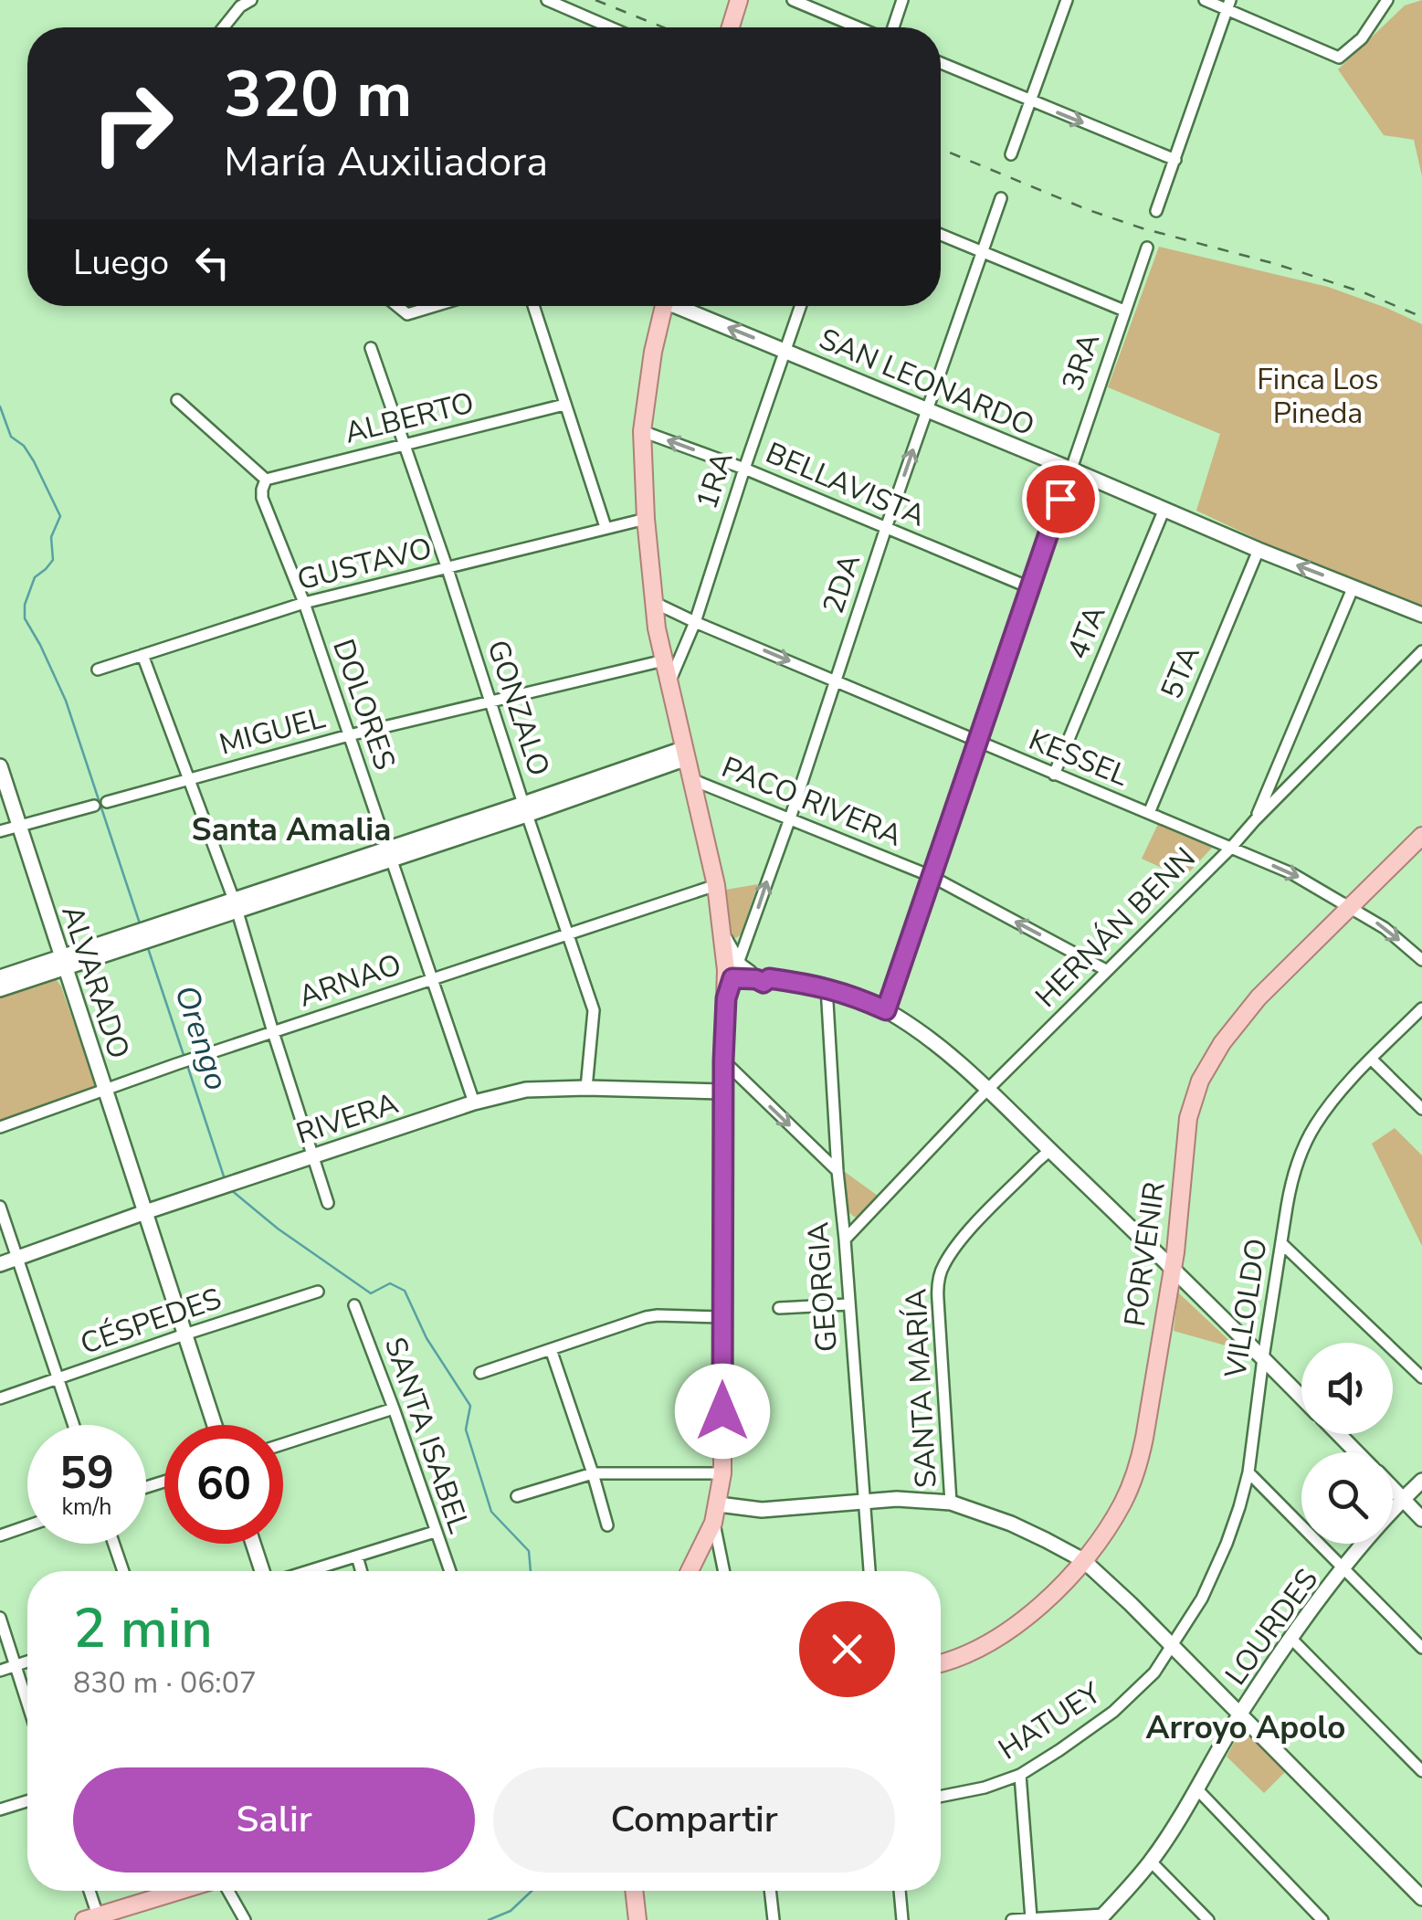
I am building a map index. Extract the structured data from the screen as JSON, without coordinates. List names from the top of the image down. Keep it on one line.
{"streets":{"main road":["PORVENIR"],"street":["3RA","SAN LEONARDO","ALBERTO","1RA","BELLAVISTA","GUSTAVO","2DA","4TA","5TA","DOLORES","GONZALO","MIGUEL","KESSEL","PACO RIVERA","HERNÁN BENN","ARNAO","ALVARADO","RIVERA","GEORGIA","VILLOLDO","CÉSPEDES","SANTA MARÍA","SANTA ISABEL","LOURDES","HATUEY"]},"crossings":[["3RA","SAN LEONARDO"],["3RA","BELLAVISTA"],["3RA","KESSEL"],["3RA","PACO RIVERA"],["SAN LEONARDO","1RA"],["SAN LEONARDO","2DA"],["SAN LEONARDO","4TA"],["SAN LEONARDO","5TA"],["ALBERTO","DOLORES"],["ALBERTO","GONZALO"],["1RA","BELLAVISTA"],["1RA","KESSEL"],["BELLAVISTA","2DA"],["GUSTAVO","DOLORES"],["GUSTAVO","GONZALO"],["2DA","KESSEL"],["2DA","PACO RIVERA"],["4TA","KESSEL"],["5TA","KESSEL"],["DOLORES","MIGUEL"],["DOLORES","ARNAO"],["DOLORES","RIVERA"],["GONZALO","MIGUEL"],["GONZALO","ARNAO"],["GONZALO","RIVERA"],["KESSEL","HERNÁN BENN"],["KESSEL","PORVENIR"],["PACO RIVERA","HERNÁN BENN"],["HERNÁN BENN","GEORGIA"],["ARNAO","ALVARADO"],["ALVARADO","RIVERA"],["ALVARADO","CÉSPEDES"],["VILLOLDO","HATUEY"]],"one_way":["2DA","KESSEL","PACO RIVERA"],"districts":["Santa Amalia","Arroyo Apolo"],"water":["Orengo"],"parks":["Finca Los Pineda"],"page":{"turn":["320 m","María Auxiliadora"],"then":"Luego","speed":"59 km/h","limit":"60","heading":["2 min","830 m · 06:07"],"buttons":["Salir","Compartir"]}}
